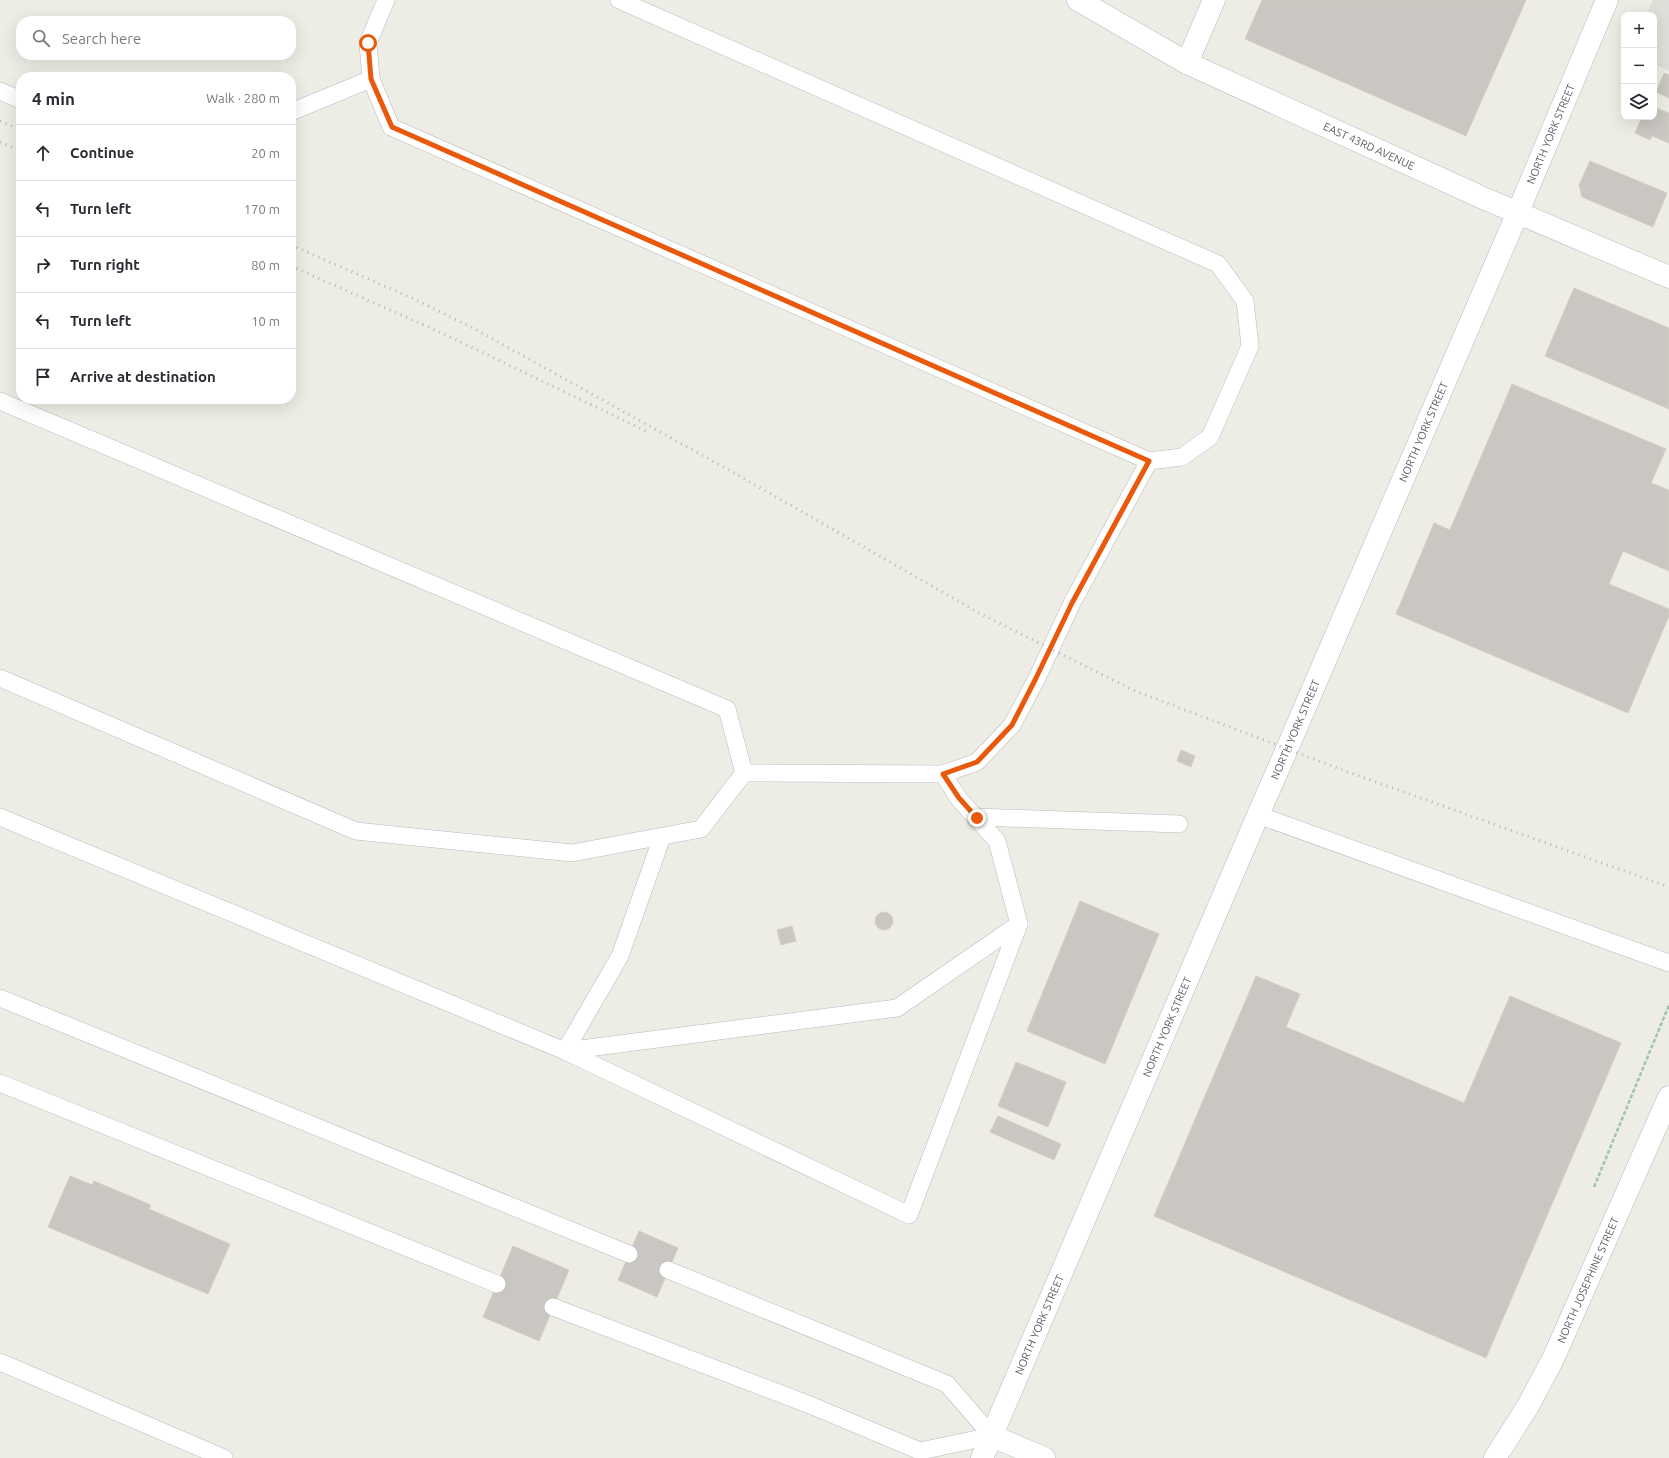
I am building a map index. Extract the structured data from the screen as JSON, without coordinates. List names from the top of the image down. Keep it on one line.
{"streets":{"main road":["NORTH YORK STREET","EAST 43RD AVENUE","NORTH JOSEPHINE STREET"]},"crossings":[["NORTH YORK STREET","EAST 43RD AVENUE"]],"page":{"map_buttons":["+","−"],"search":"Search here","heading":["4 min","Walk · 280 m"],"list":[["Continue","20 m"],["Turn left","170 m"],["Turn right","80 m"],["Turn left","10 m"],"Arrive at destination"]}}
